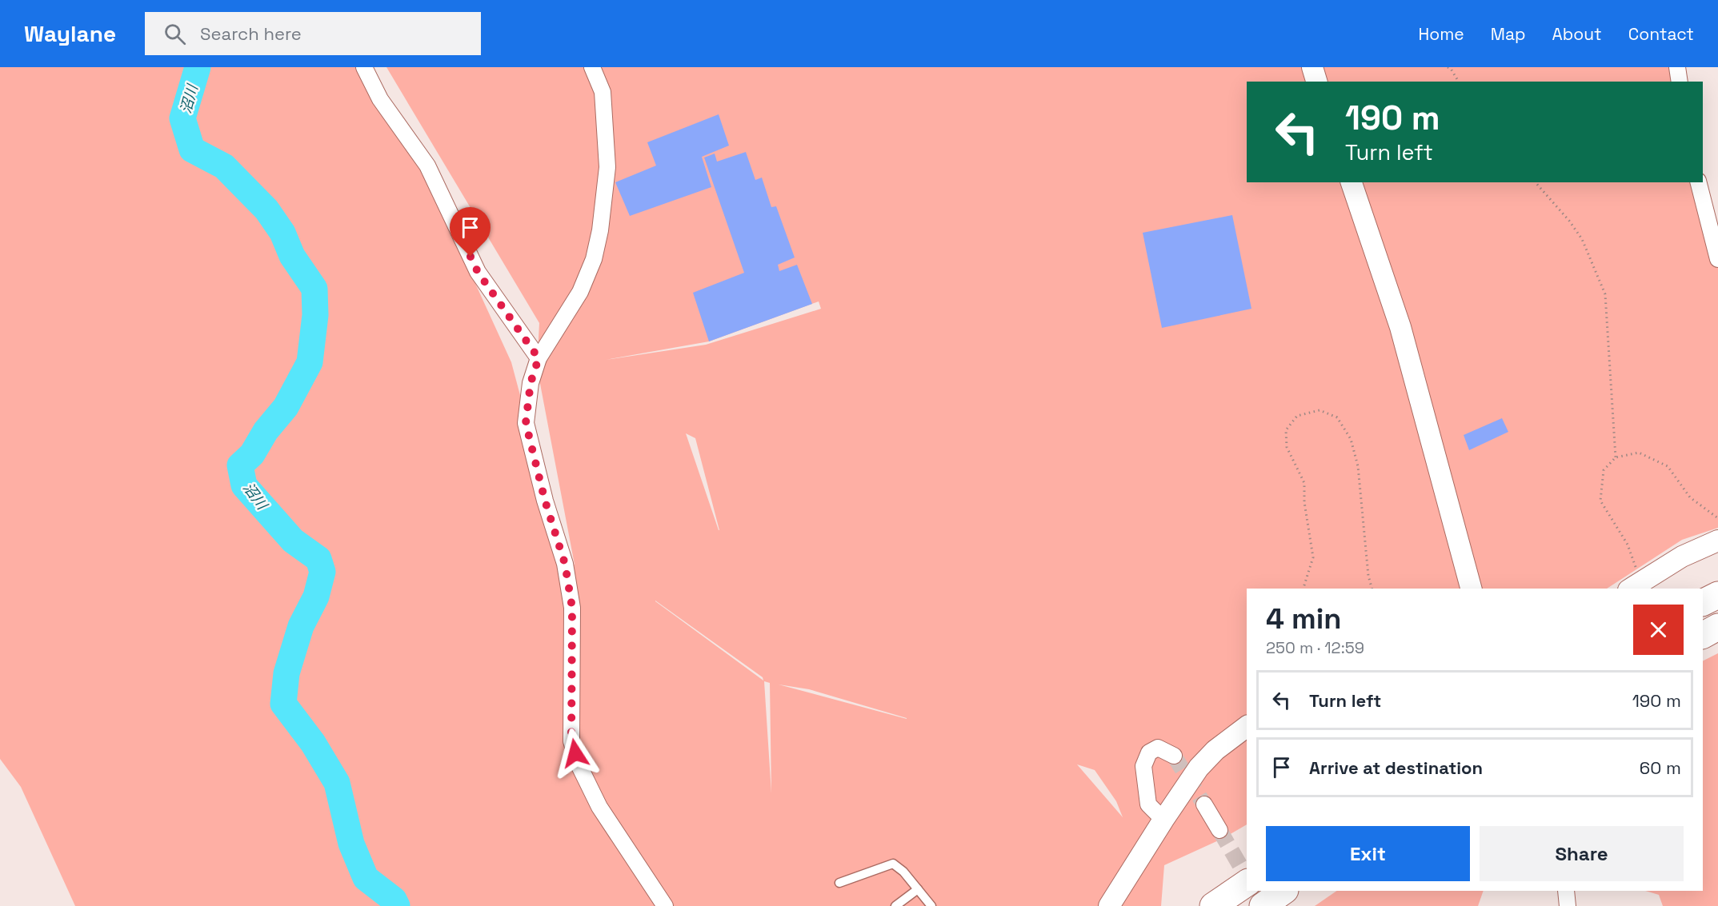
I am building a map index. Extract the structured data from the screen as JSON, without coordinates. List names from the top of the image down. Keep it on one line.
{"water":["沼川"],"page":{"header":"Waylane","search":"Search here","nav":["Home","Map","About","Contact"],"turn":["190 m","Turn left"],"heading":["4 min","250 m · 12:59"],"list":[{"name":"Turn left","value":"190 m"},{"name":"Arrive at destination","value":"60 m"}],"buttons":["Exit","Share"]}}
